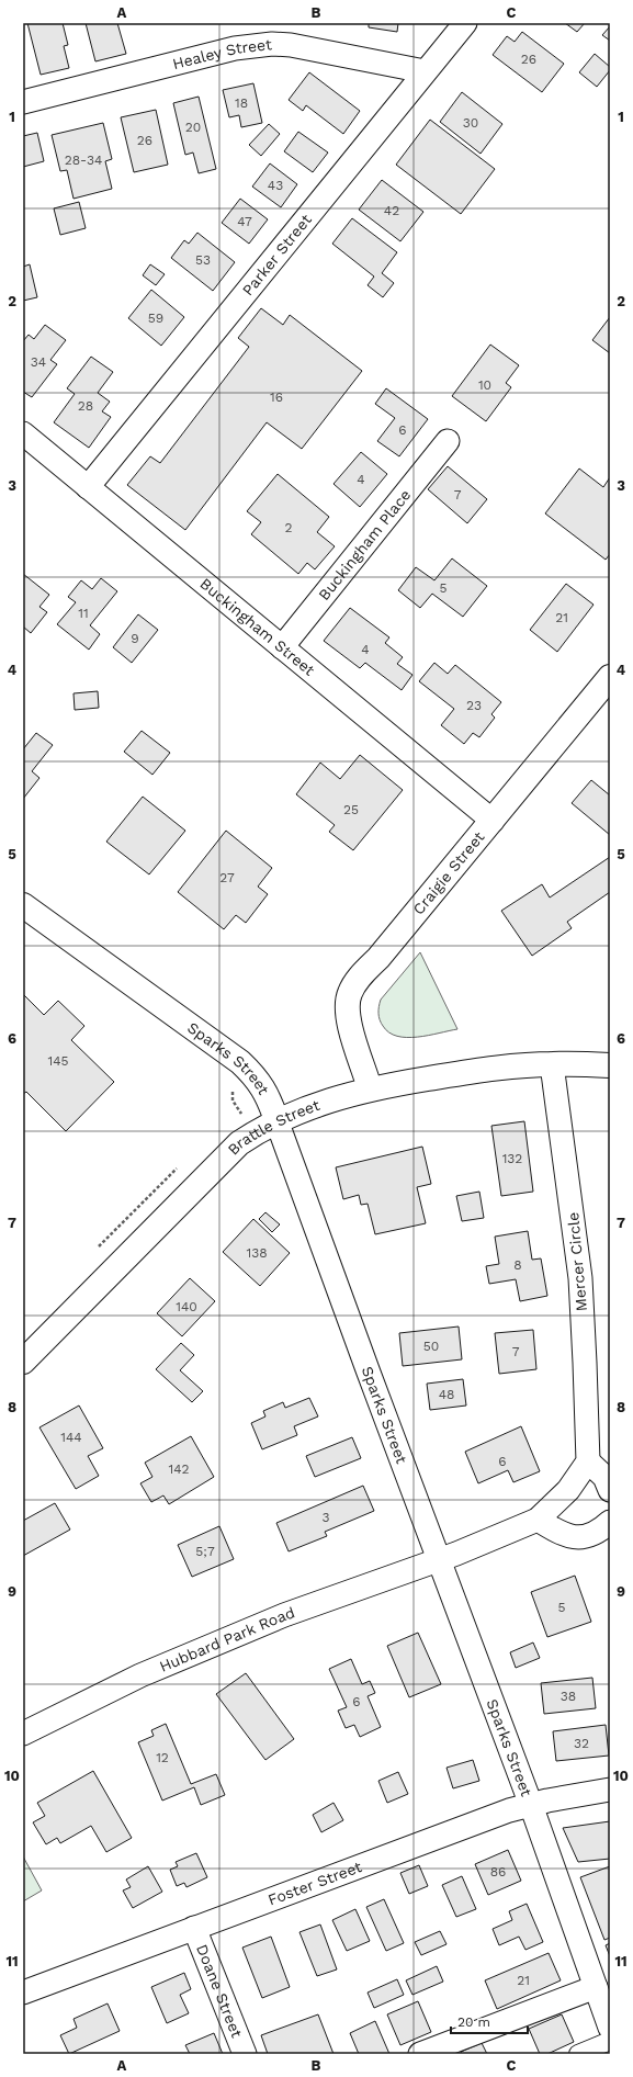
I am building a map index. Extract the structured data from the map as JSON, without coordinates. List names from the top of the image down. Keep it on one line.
{"streets":{"main road":["Craigie Street","Sparks Street","Brattle Street"],"street":["Healey Street","Parker Street","Buckingham Place","Buckingham Street","Mercer Circle","Hubbard Park Road","Foster Street","Doane Street"]},"crossings":[["Healey Street","Parker Street"],["Parker Street","Buckingham Street"],["Buckingham Place","Buckingham Street"],["Buckingham Street","Craigie Street"],["Craigie Street","Brattle Street"],["Sparks Street","Brattle Street"],["Sparks Street","Hubbard Park Road"],["Sparks Street","Foster Street"],["Brattle Street","Mercer Circle"],["Foster Street","Doane Street"]],"house_numbers":["26","18","30","20","26","28-34","43","42","47","53","59","34","10","16","28","6","4","7","2","5","11","21","9","4","23","25","27","145","132","138","8","140","50","7","48","144","6","142","3","5;7","5","38","6","32","12","86","21"],"scale_bar":"20 m","grid":{"columns":["A","B","C"],"rows":["1","2","3","4","5","6","7","8","9","10","11"]}}
